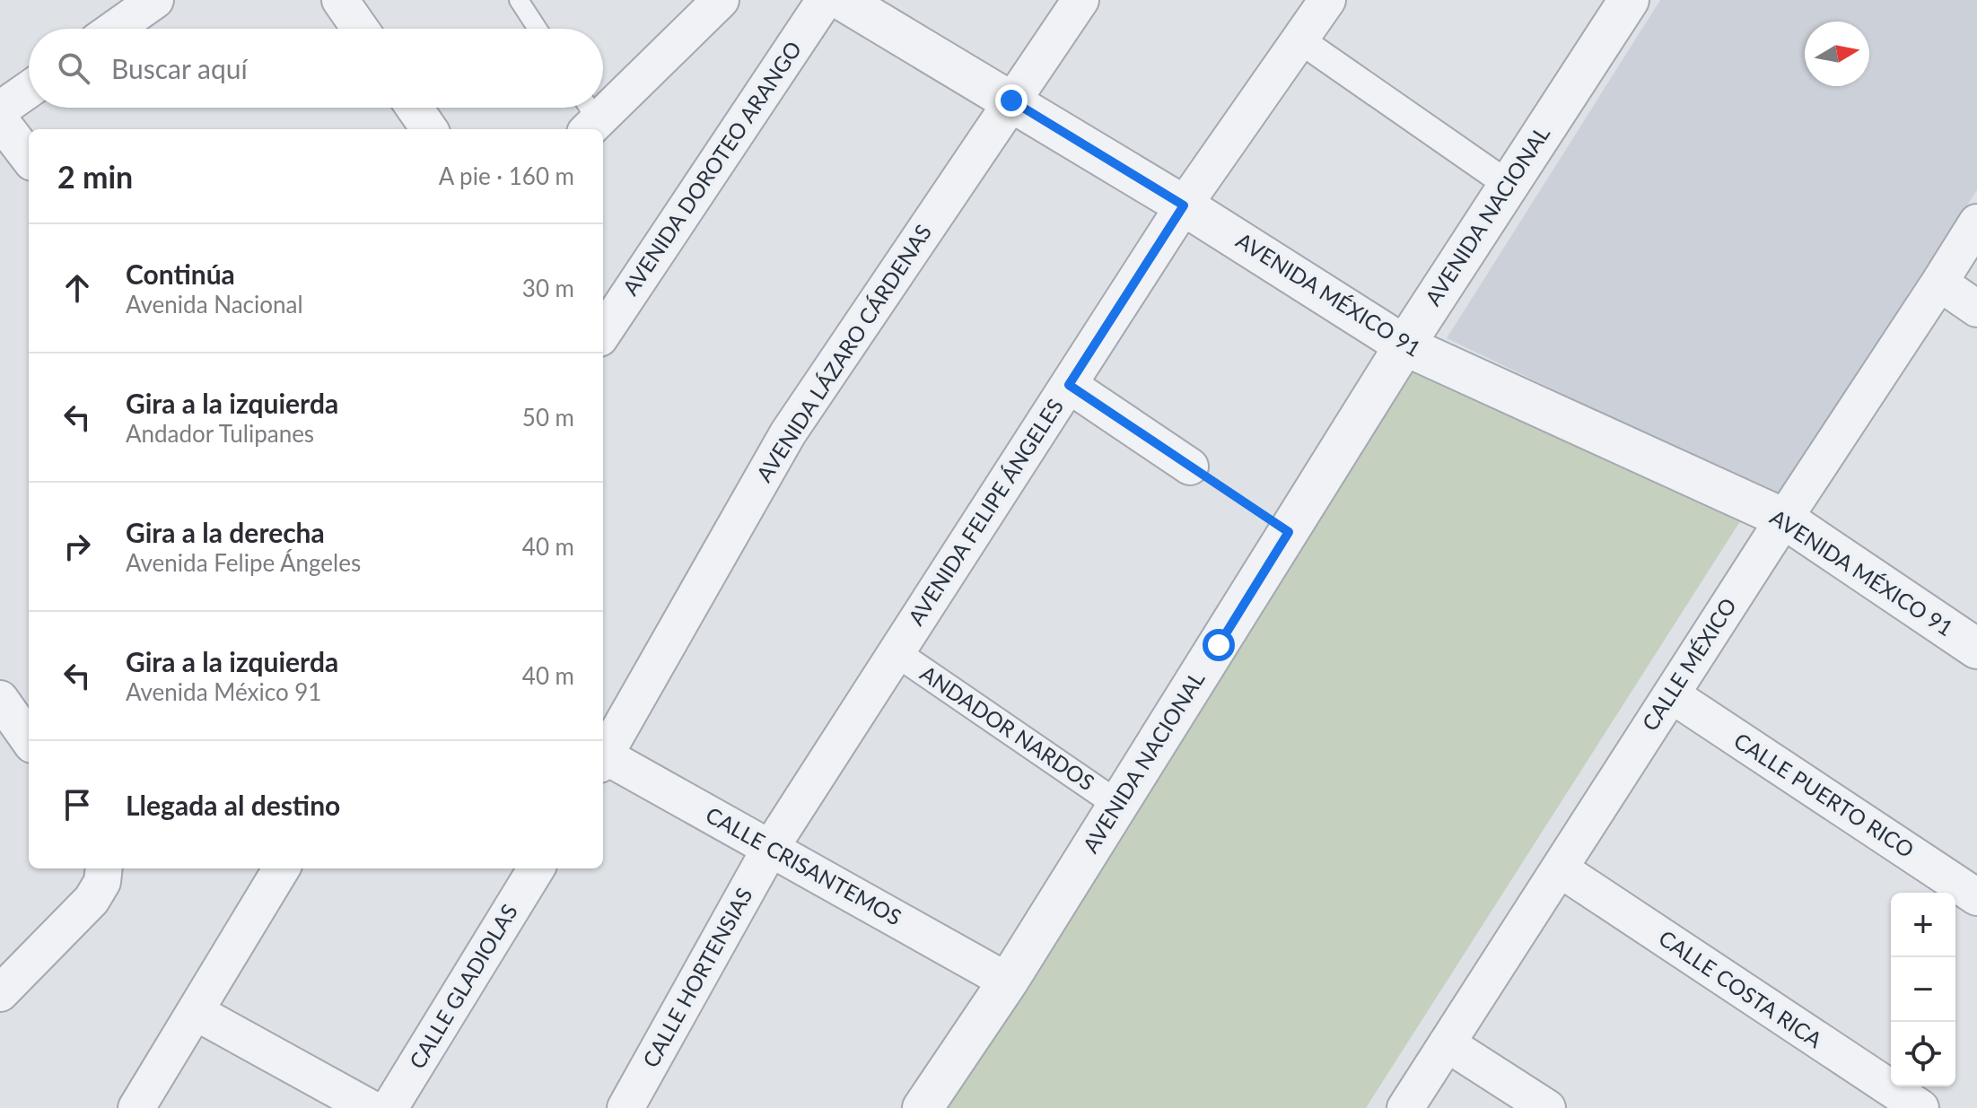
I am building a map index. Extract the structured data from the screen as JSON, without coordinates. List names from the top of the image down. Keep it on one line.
{"streets":{"street":["AVENIDA DOROTEO ARANGO","AVENIDA NACIONAL","AVENIDA MÉXICO 91","AVENIDA LÁZARO CÁRDENAS","AVENIDA FELIPE ÁNGELES","CALLE MÉXICO","ANDADOR NARDOS","CALLE PUERTO RICO","CALLE CRISANTEMOS","CALLE HORTENSIAS","CALLE GLADIOLAS","CALLE COSTA RICA"]},"crossings":[["AVENIDA NACIONAL","AVENIDA MÉXICO 91"],["AVENIDA NACIONAL","ANDADOR NARDOS"],["AVENIDA NACIONAL","CALLE CRISANTEMOS"],["AVENIDA MÉXICO 91","AVENIDA LÁZARO CÁRDENAS"],["AVENIDA MÉXICO 91","AVENIDA FELIPE ÁNGELES"],["AVENIDA MÉXICO 91","CALLE MÉXICO"],["AVENIDA FELIPE ÁNGELES","ANDADOR NARDOS"],["AVENIDA FELIPE ÁNGELES","CALLE CRISANTEMOS"],["AVENIDA FELIPE ÁNGELES","CALLE HORTENSIAS"],["CALLE MÉXICO","CALLE PUERTO RICO"],["CALLE MÉXICO","CALLE COSTA RICA"],["CALLE CRISANTEMOS","CALLE HORTENSIAS"]],"north":"right","page":{"search":"Buscar aquí","heading":["2 min","A pie · 160 m"],"list":[["Continúa","Avenida Nacional","30 m"],["Gira a la izquierda","Andador Tulipanes","50 m"],["Gira a la derecha","Avenida Felipe Ángeles","40 m"],["Gira a la izquierda","Avenida México 91","40 m"],"Llegada al destino"],"map_buttons":["+","−"]}}
